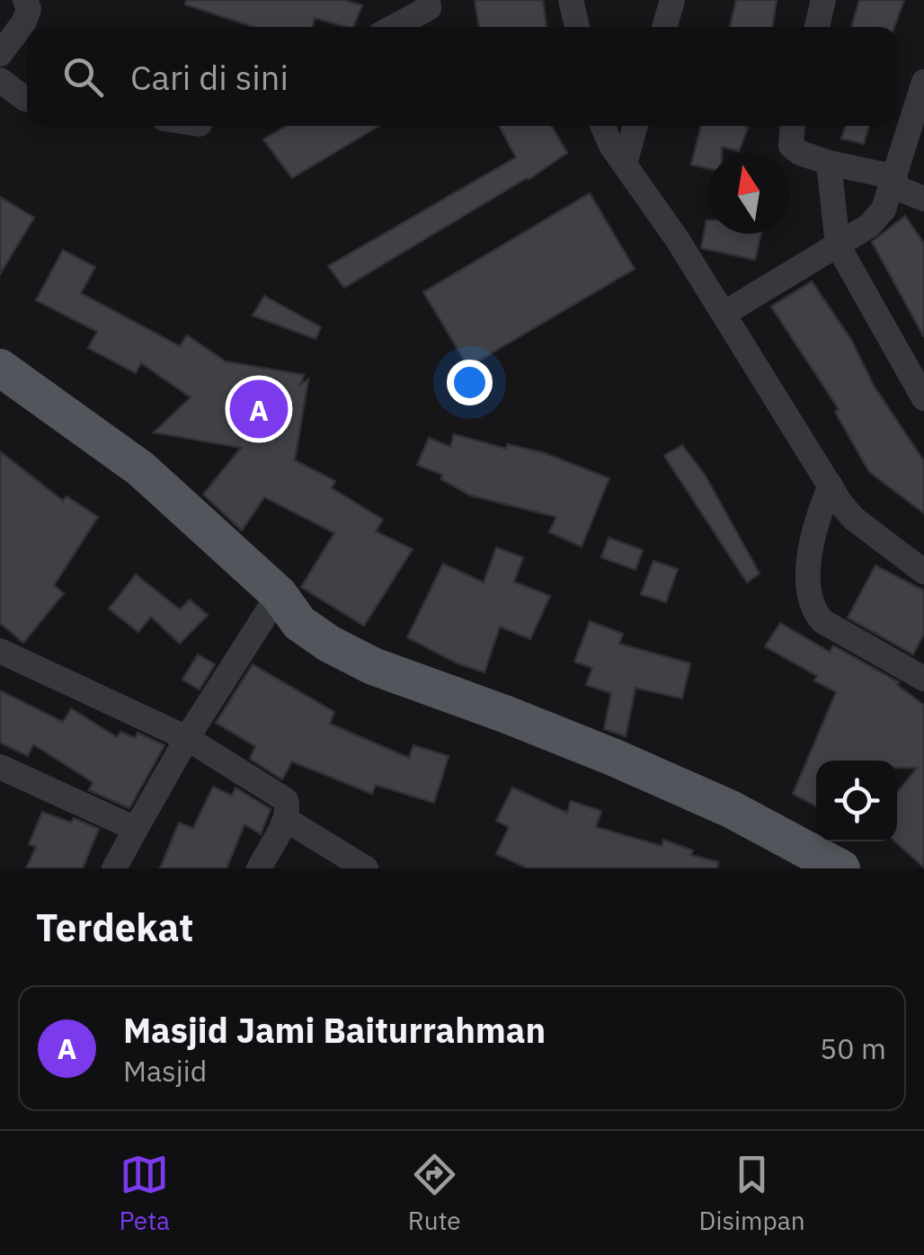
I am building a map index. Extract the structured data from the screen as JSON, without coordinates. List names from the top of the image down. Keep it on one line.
{"north":"top","page":{"search":"Cari di sini","pins":"A","heading":"Terdekat","list":[{"mark":"A","name":"Masjid Jami Baiturrahman","note":"Masjid","value":"50 m"}],"nav":["Peta","Rute","Disimpan"]}}
